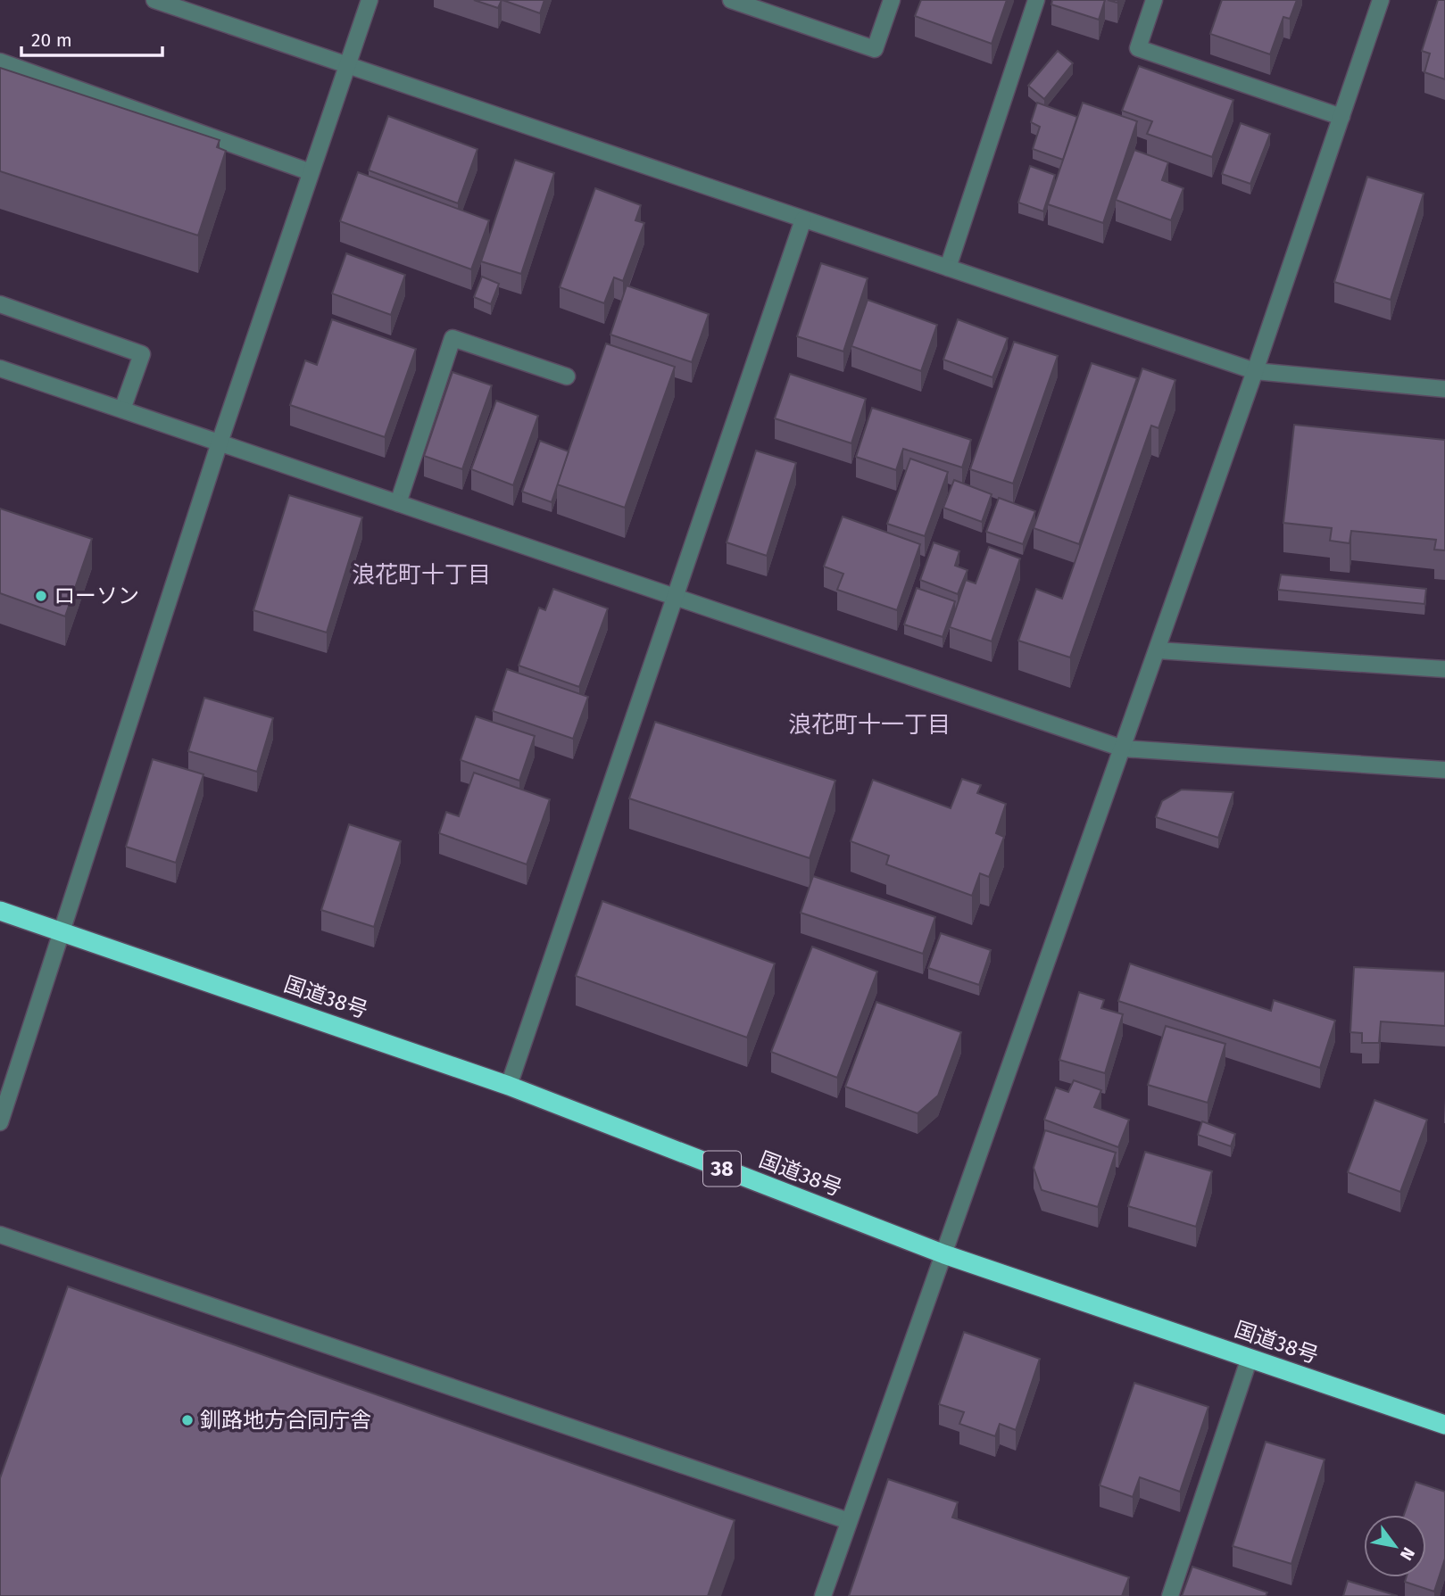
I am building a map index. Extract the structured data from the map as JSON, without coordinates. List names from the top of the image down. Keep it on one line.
{"streets":{"highway":["国道38号","38"]},"districts":["浪花町十丁目","浪花町十一丁目"],"places":["ローソン","釧路地方合同庁舎"],"scale_bar":"20 m","north":"bottom right"}
